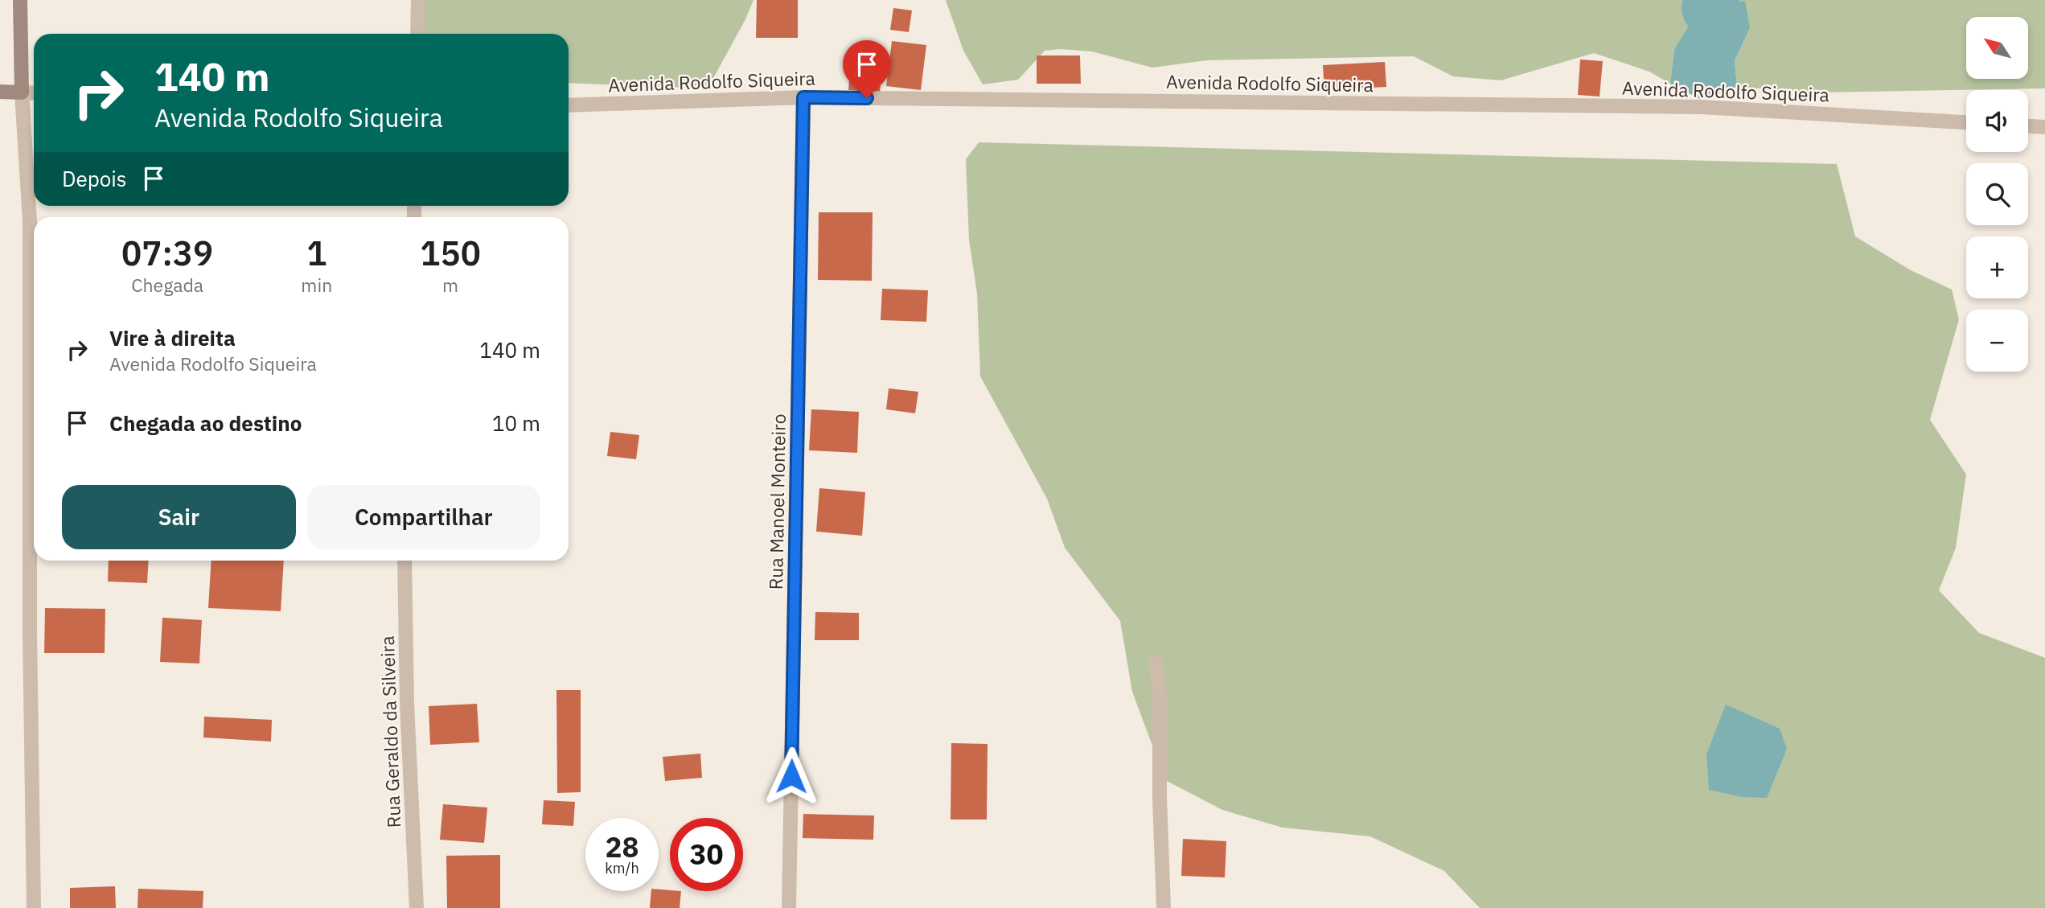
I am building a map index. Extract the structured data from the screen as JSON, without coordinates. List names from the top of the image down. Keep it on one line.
{"streets":{"street":["Avenida Rodolfo Siqueira","Rua Manoel Monteiro","Rua Geraldo da Silveira"]},"crossings":[["Avenida Rodolfo Siqueira","Rua Manoel Monteiro"]],"north":"top left","page":{"map_buttons":["+","−"],"turn":["140 m","Avenida Rodolfo Siqueira"],"then":"Depois","eta":["07:39","Chegada","1","min","150","m"],"list":[{"name":"Vire à direita","note":"Avenida Rodolfo Siqueira","value":"140 m"},{"name":"Chegada ao destino","value":"10 m"}],"buttons":["Sair","Compartilhar"],"speed":"28 km/h","limit":"30"}}
